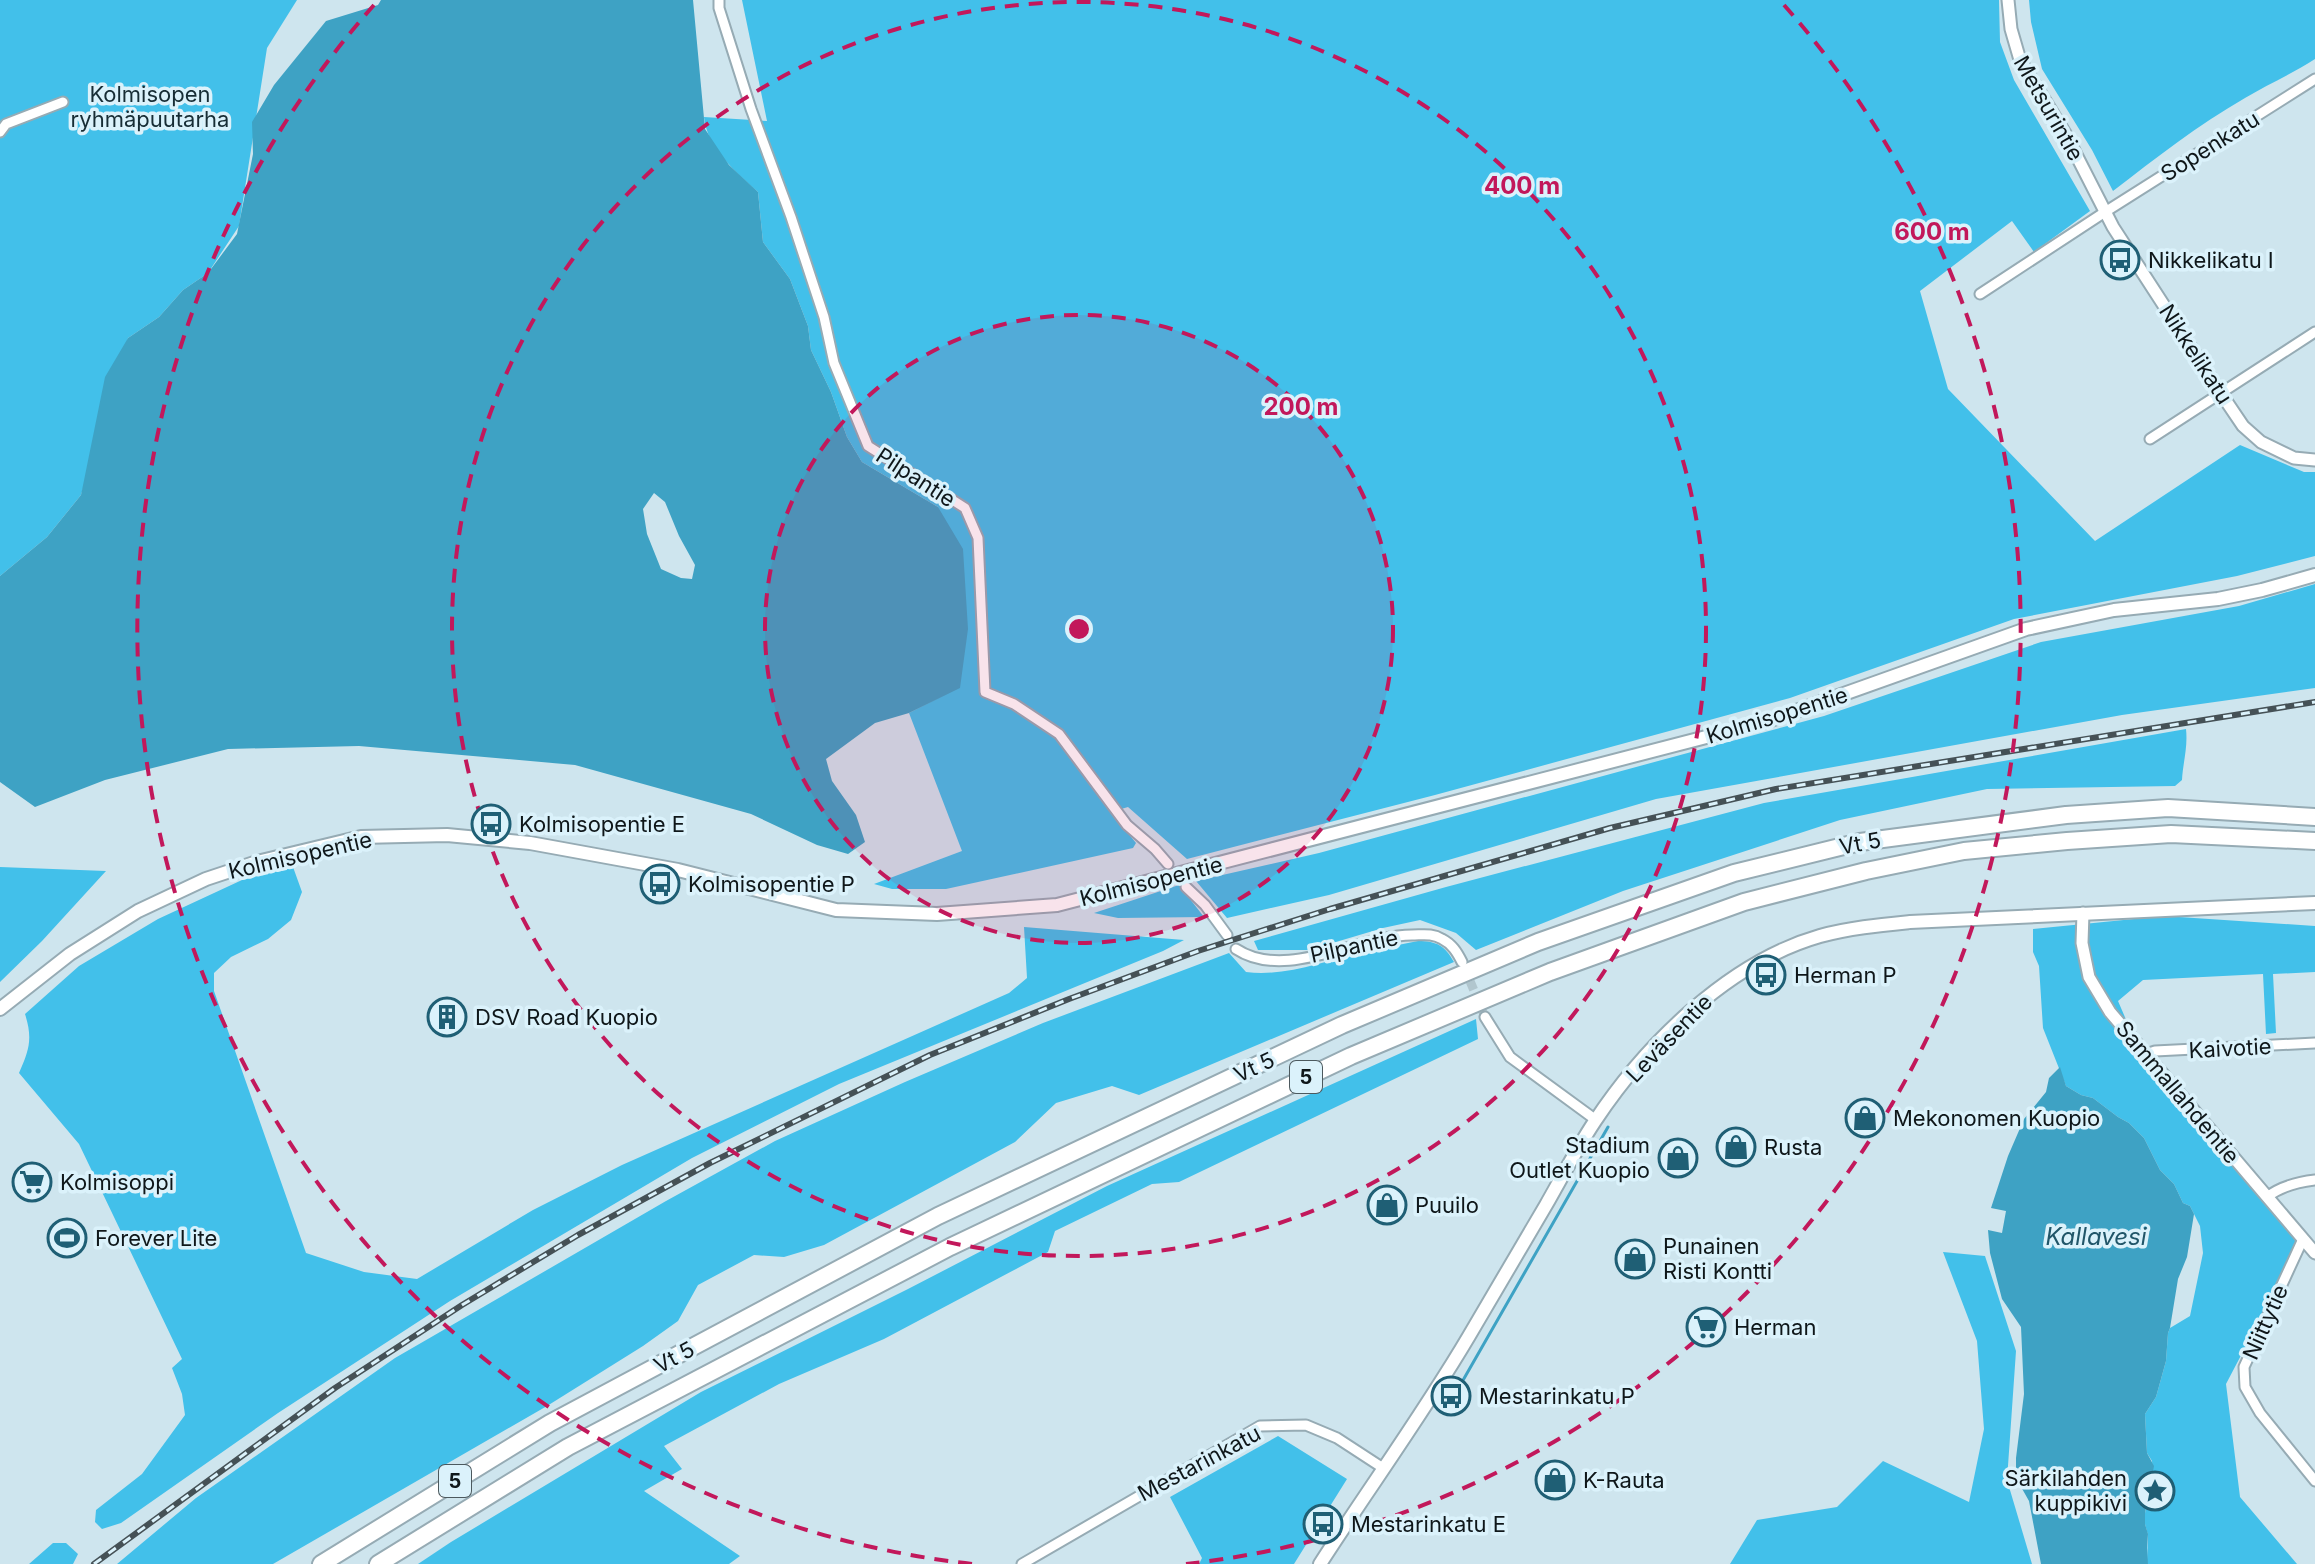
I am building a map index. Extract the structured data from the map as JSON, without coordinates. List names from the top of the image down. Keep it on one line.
{"streets":{"highway":["Vt 5","5"],"main road":["Kolmisopentie","Leväsentie"],"street":["Metsurintie","Sopenkatu","Nikkelikatu","Pilpantie","Kaivotie","Sammallahdentie","Niittytie","Mestarinkatu"]},"crossings":[["Metsurintie","Sopenkatu"],["Metsurintie","Nikkelikatu"],["Sopenkatu","Nikkelikatu"],["Leväsentie","Sammallahdentie"],["Leväsentie","Mestarinkatu"],["Kaivotie","Sammallahdentie"],["Sammallahdentie","Niittytie"]],"water":["Kallavesi"],"parks":["Kolmisopen ryhmäpuutarha"],"places":{"bus stop":["Nikkelikatu I","Kolmisopentie E","Kolmisopentie P","Herman P","Mestarinkatu P","Mestarinkatu E"],"building":["DSV Road Kuopio"],"shop":["Mekonomen Kuopio","Rusta","Stadium Outlet Kuopio","Puuilo","Punainen Risti Kontti","K-Rauta"],"supermarket":["Kolmisoppi","Herman"],"sports":["Forever Lite"],"place":["Särkilahden kuppikivi"]},"rings":["400 m","600 m","200 m"]}
